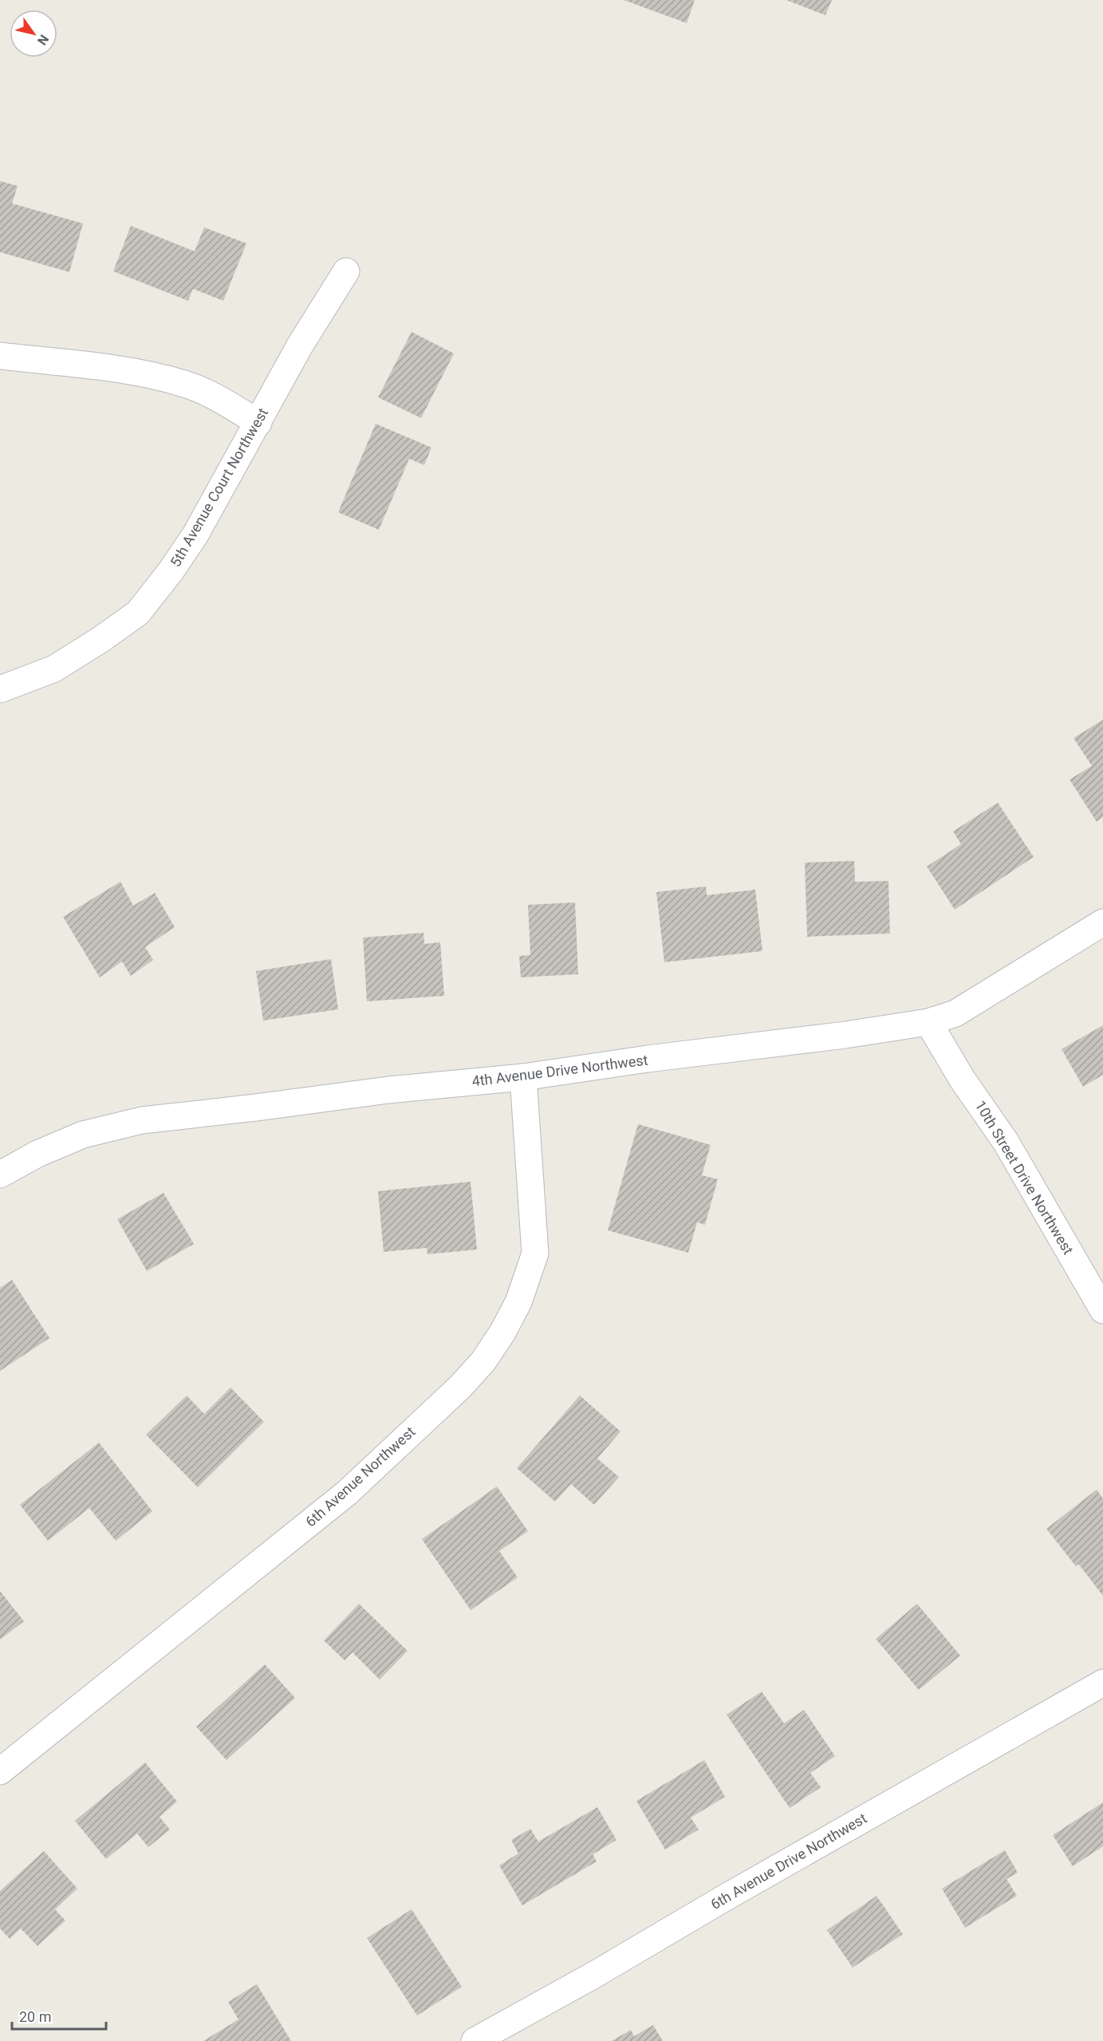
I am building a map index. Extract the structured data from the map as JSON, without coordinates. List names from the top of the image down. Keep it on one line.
{"streets":{"street":["5th Avenue Court Northwest","4th Avenue Drive Northwest","10th Street Drive Northwest","6th Avenue Northwest","6th Avenue Drive Northwest"]},"crossings":[["4th Avenue Drive Northwest","10th Street Drive Northwest"],["4th Avenue Drive Northwest","6th Avenue Northwest"]],"scale_bar":"20 m","north":"bottom right"}
